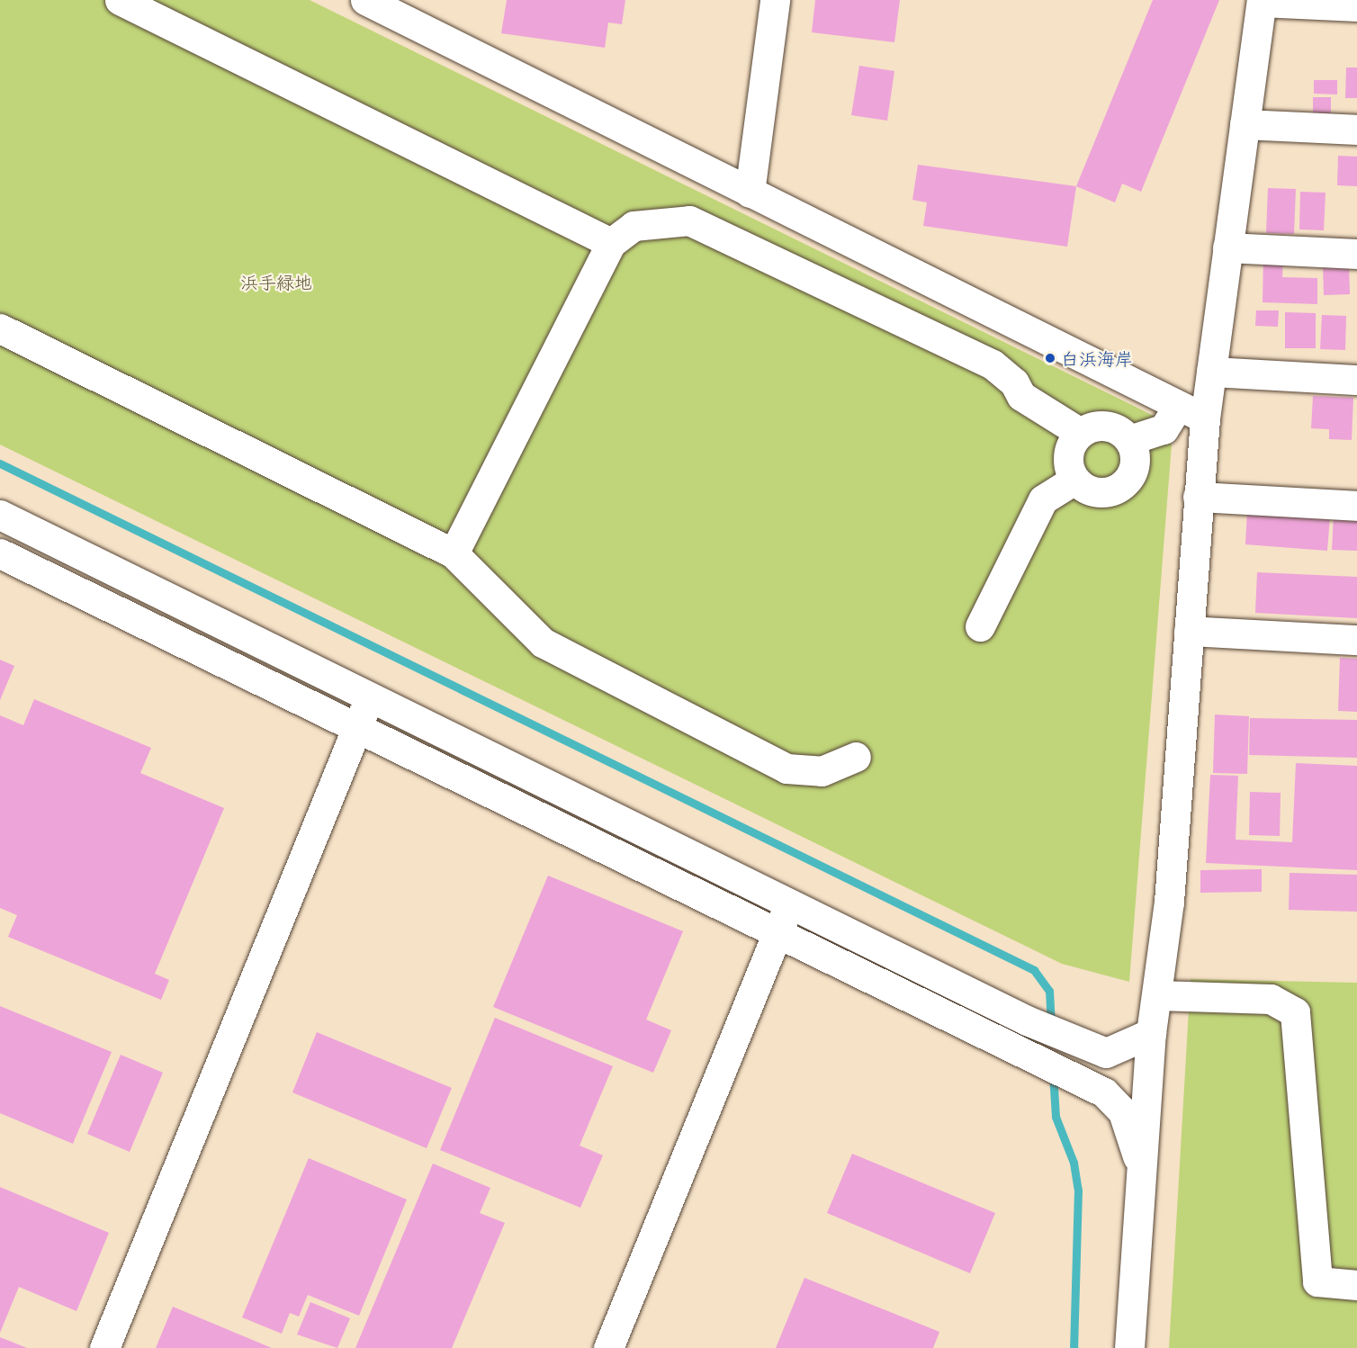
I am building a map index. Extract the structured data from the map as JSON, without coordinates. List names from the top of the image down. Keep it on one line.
{"parks":["浜手緑地"],"places":["白浜海岸"]}
